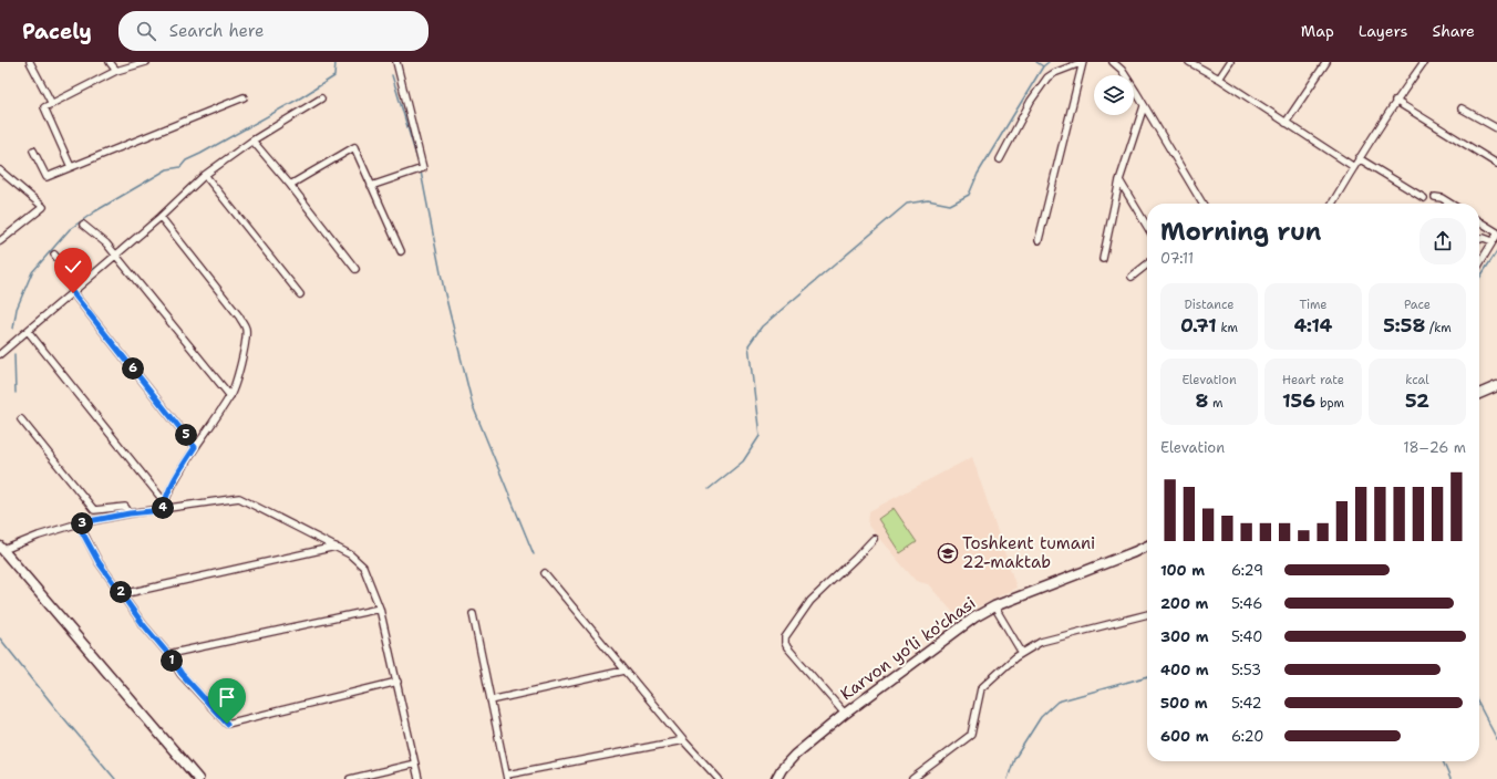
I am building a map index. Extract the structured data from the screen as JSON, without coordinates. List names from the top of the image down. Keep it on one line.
{"streets":{"street":["Karvon yo‘li ko'chasi"]},"places":{"school or university":["Toshkent tumani 22-maktab"]},"page":{"header":"Pacely","search":"Search here","nav":["Map","Layers","Share"],"heading":["Morning run","07:11"],"stats":[["Distance","0.71 km"],["Time","4:14"],["Pace","5:58 /km"],["Elevation","8 m"],["Heart rate","156 bpm"],["kcal","52"]],"pins":["6","5","4","3","2","1"],"chart":["Elevation","18–26 m"],"list":[{"name":"100 m","note":"6:29"},{"name":"200 m","note":"5:46"},{"name":"300 m","note":"5:40"},{"name":"400 m","note":"5:53"},{"name":"500 m","note":"5:42"},{"name":"600 m","note":"6:20"}]}}
